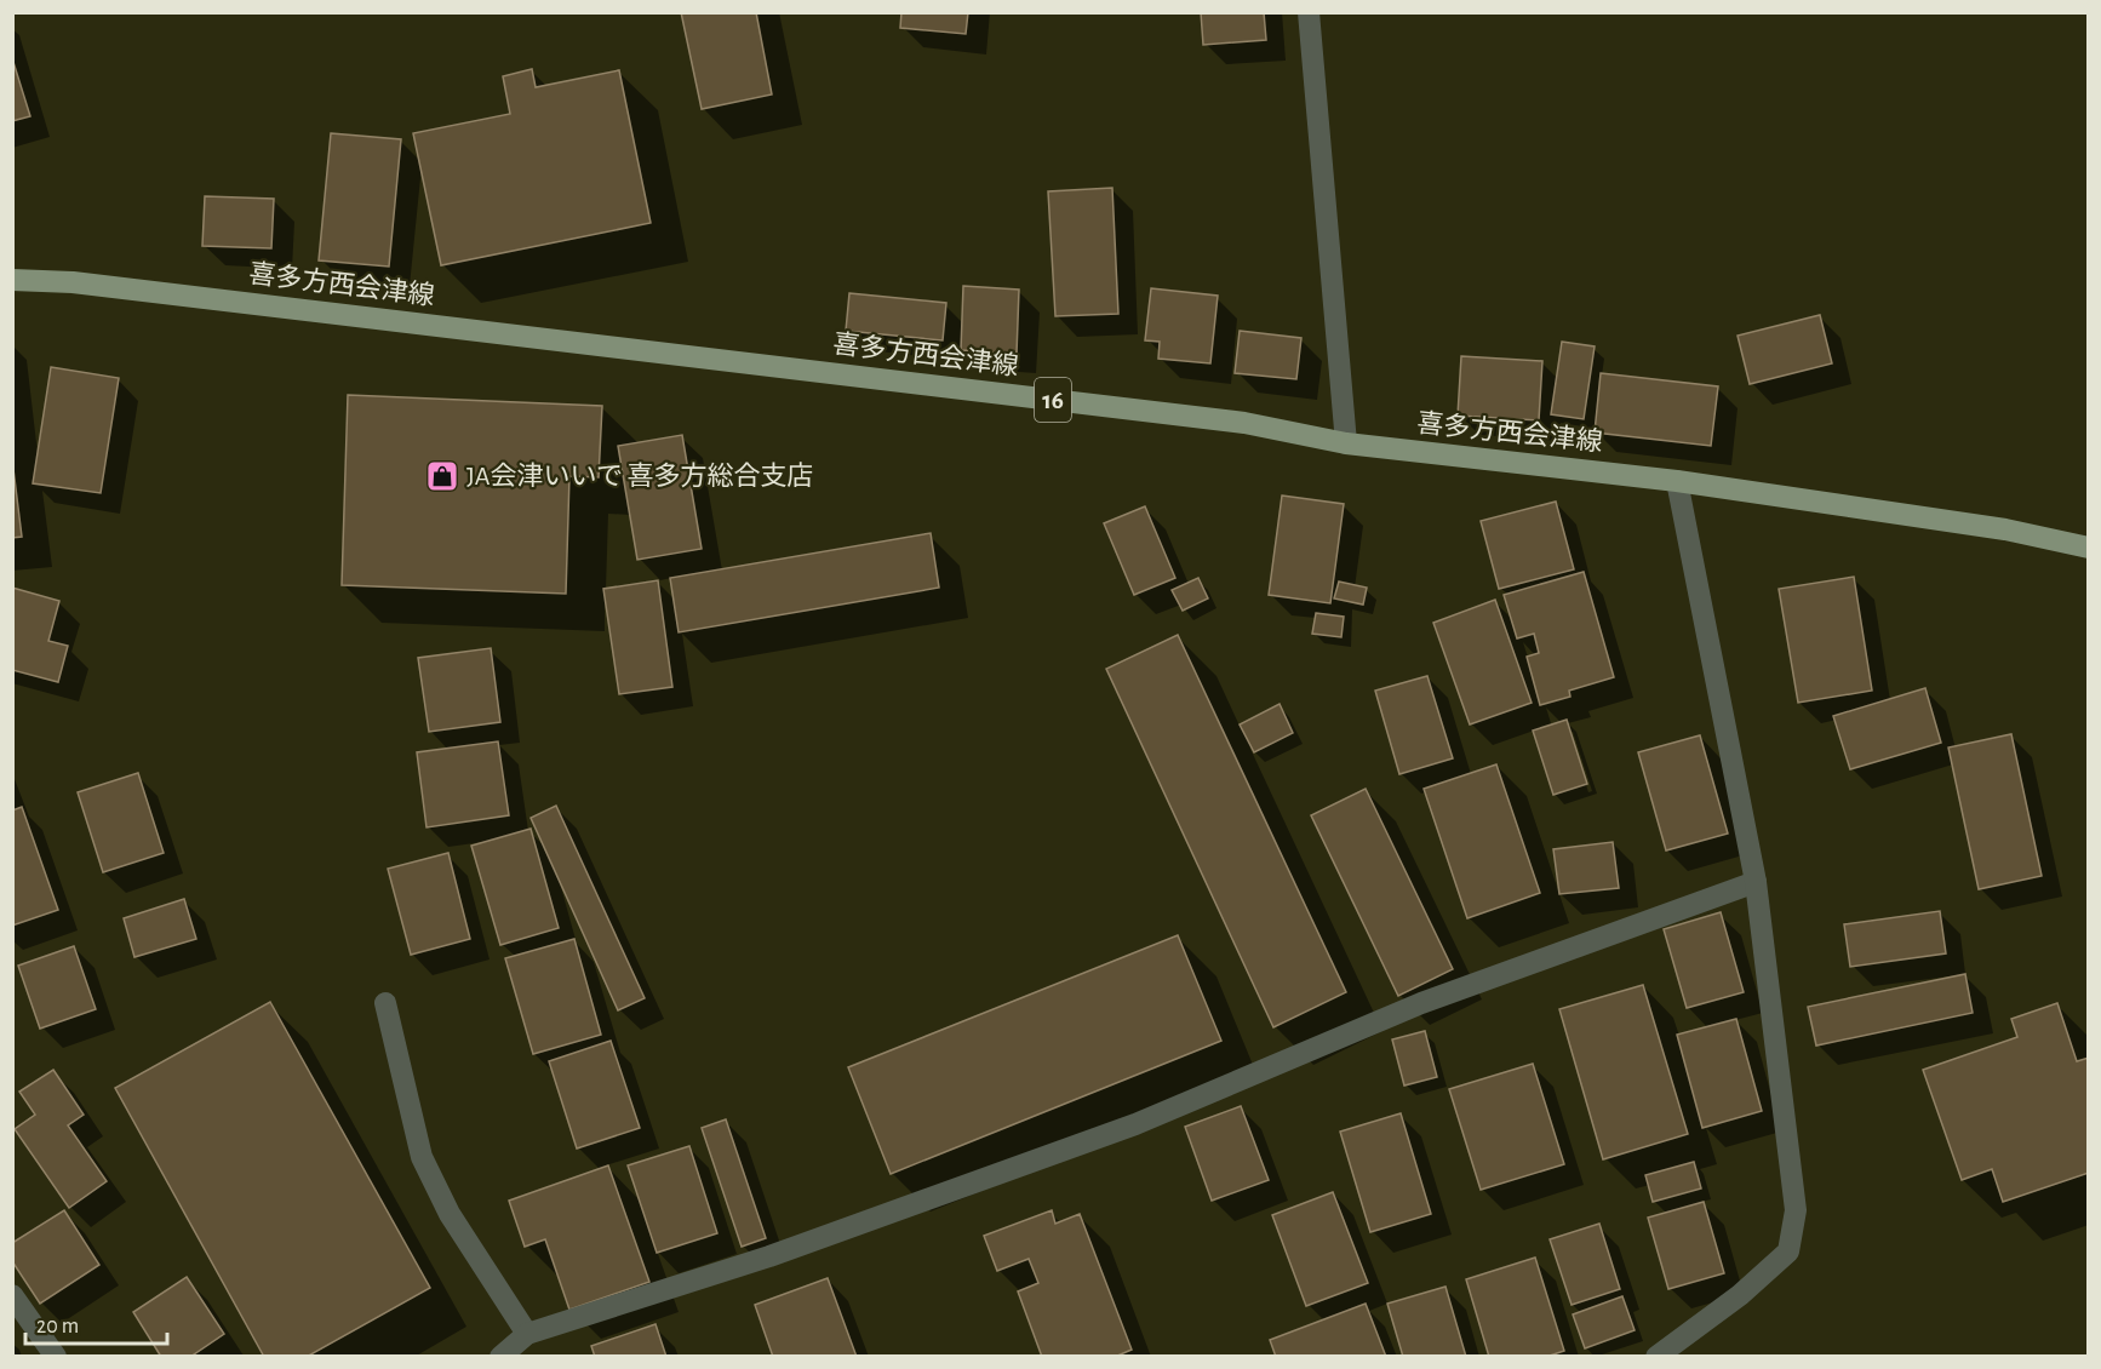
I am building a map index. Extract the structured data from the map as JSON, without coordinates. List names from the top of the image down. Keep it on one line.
{"streets":{"main road":["喜多方西会津線","16"]},"places":{"shop":["JA会津いいで 喜多方総合支店"]},"scale_bar":"20 m"}
